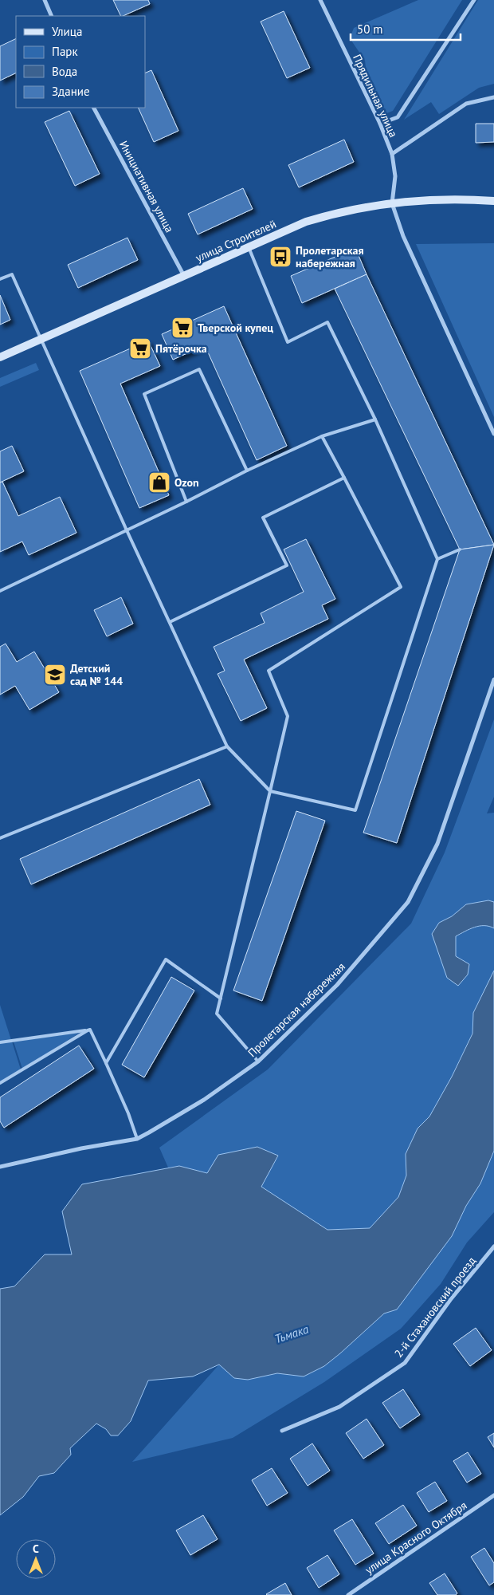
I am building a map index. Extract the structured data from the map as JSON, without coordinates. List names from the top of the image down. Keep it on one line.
{"streets":{"main road":["улица Строителей"],"street":["Прядильная улица","Инициативная улица","Пролетарская набережная","2-й Стахановский проезд","улица Красного Октября"]},"crossings":[["Прядильная улица","улица Строителей"],["Инициативная улица","улица Строителей"]],"water":["Тьмака"],"places":{"bus stop":["Пролетарская набережная"],"supermarket":["Тверской купец","Пятёрочка"],"shop":["Ozon"],"school or university":["Детский сад № 144"]},"legend":["Улица","Парк","Вода","Здание"],"scale_bar":"50 m","north":"top"}
